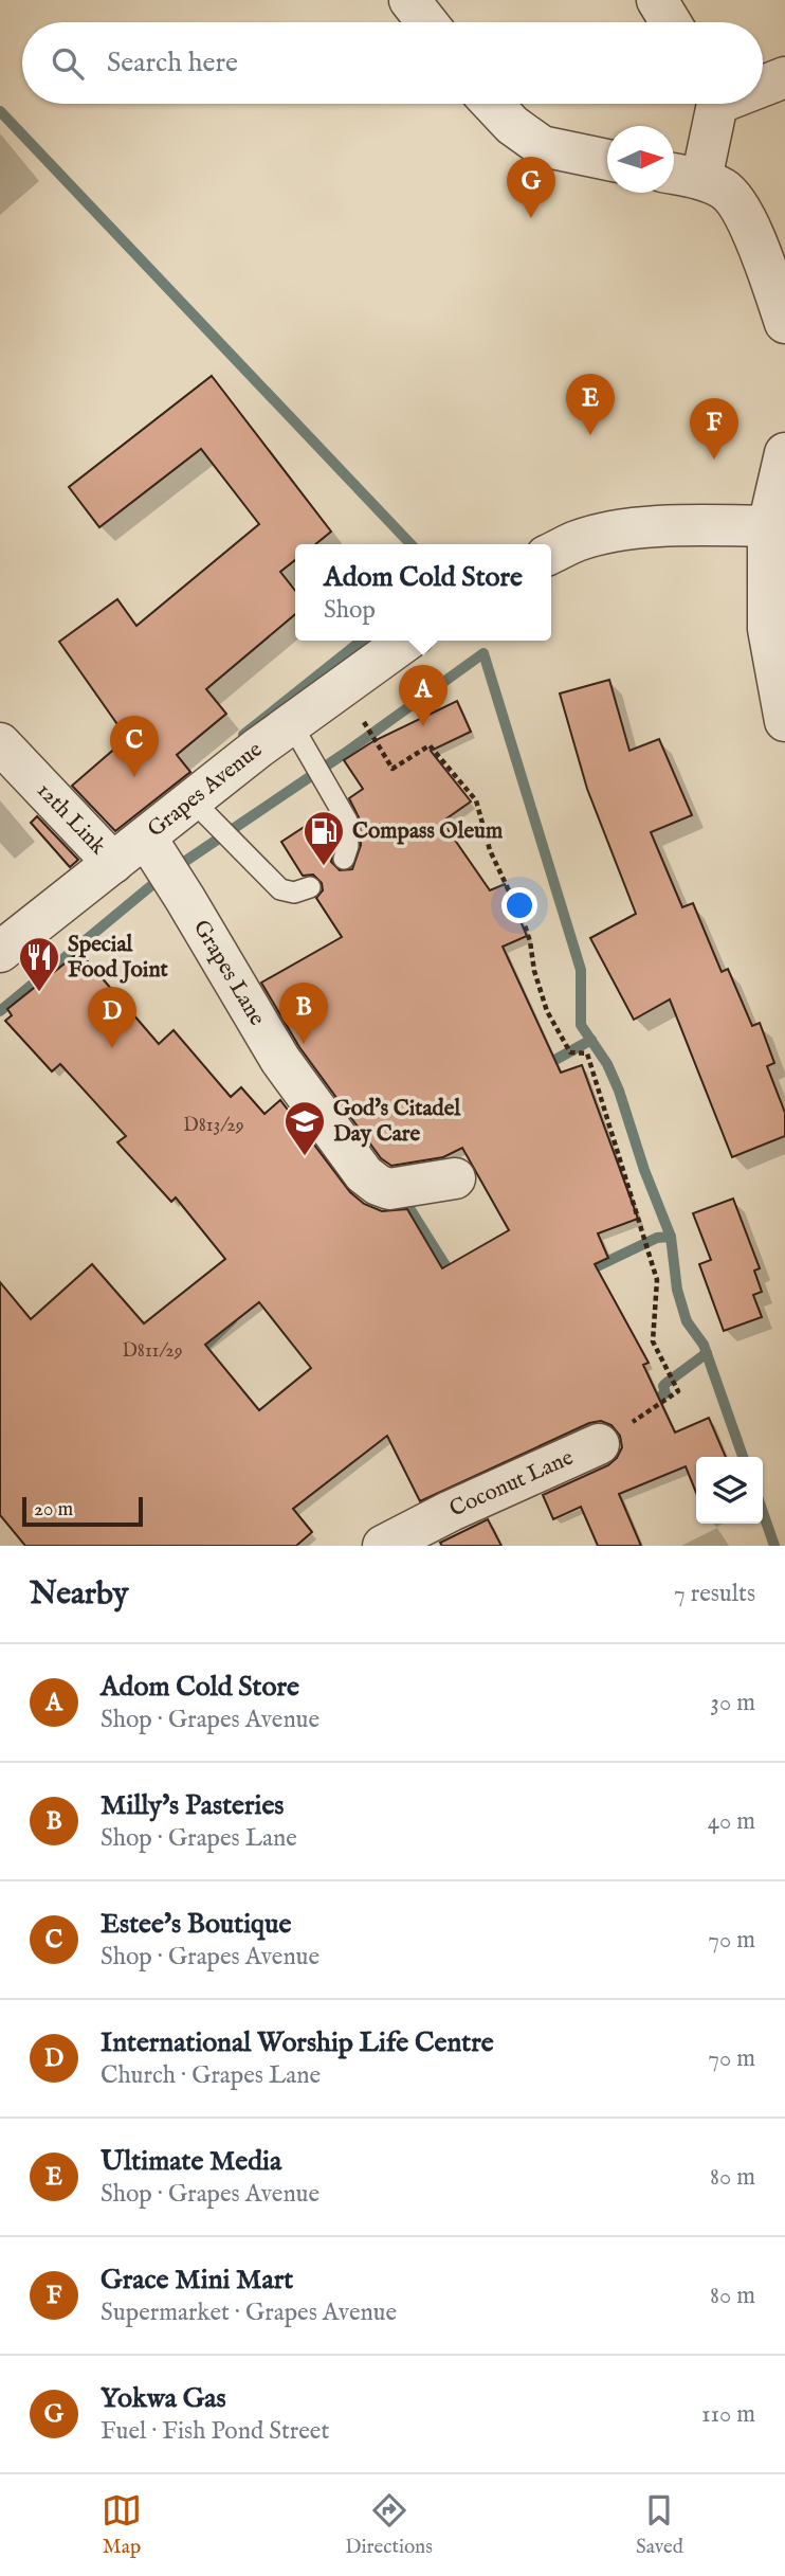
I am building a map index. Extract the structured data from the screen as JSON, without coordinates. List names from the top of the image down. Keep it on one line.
{"streets":{"street":["Grapes Avenue","12th Link","Grapes Lane","Coconut Lane"]},"crossings":[["Grapes Avenue","12th Link"],["Grapes Avenue","Grapes Lane"]],"places":{"fuel station":["Compass Oleum"],"restaurant":["Special Food Joint"],"school or university":["God's Citadel Day Care"]},"house_numbers":["D813/29","D811/29"],"scale_bar":"20 m","north":"right","page":{"search":"Search here","pins":["G","E","F","A","C","B","D"],"popup":["Adom Cold Store","Shop"],"scale":"20 m","heading":["Nearby","7 results"],"list":[{"mark":"A","name":"Adom Cold Store","note":"Shop · Grapes Avenue","value":"30 m"},{"mark":"B","name":"Milly's Pasteries","note":"Shop · Grapes Lane","value":"40 m"},{"mark":"C","name":"Estee's Boutique","note":"Shop · Grapes Avenue","value":"70 m"},{"mark":"D","name":"International Worship Life Centre","note":"Church · Grapes Lane","value":"70 m"},{"mark":"E","name":"Ultimate Media","note":"Shop · Grapes Avenue","value":"80 m"},{"mark":"F","name":"Grace Mini Mart","note":"Supermarket · Grapes Avenue","value":"80 m"},{"mark":"G","name":"Yokwa Gas","note":"Fuel · Fish Pond Street","value":"110 m"}],"nav":["Map","Directions","Saved"]}}
